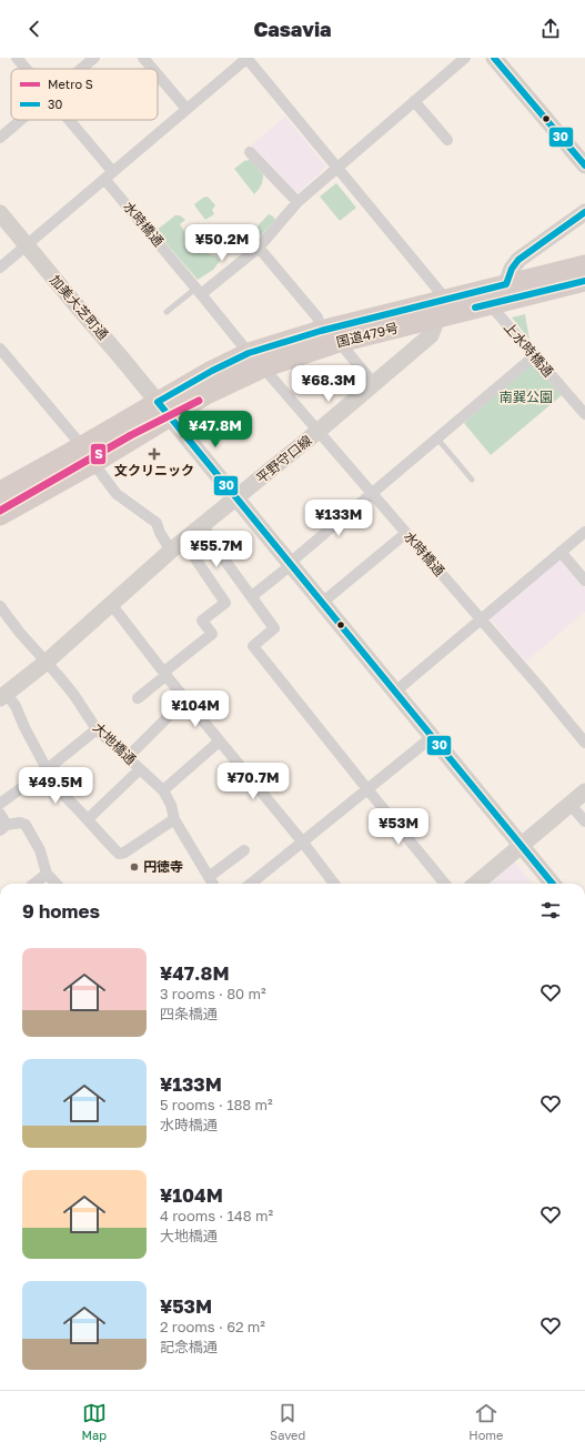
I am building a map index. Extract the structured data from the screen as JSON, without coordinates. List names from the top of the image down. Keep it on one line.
{"streets":{"highway":["国道479号"],"street":["水時橋通","加美大芝町通","上水時橋通","平野守口線","大地橋通"]},"crossings":[["水時橋通","国道479号"],["水時橋通","平野守口線"],["加美大芝町通","国道479号"],["加美大芝町通","平野守口線"],["国道479号","上水時橋通"],["国道479号","平野守口線"],["平野守口線","大地橋通"]],"parks":["南巽公園"],"places":{"health":["文クリニック"],"other":["円徳寺"]},"lines":["transit line 30","metro line S"],"legend":["Metro S","30"],"page":{"header":"Casavia","price":["¥50.2M","¥68.3M","¥47.8M","¥133M","¥55.7M","¥104M","¥70.7M","¥49.5M","¥53M"],"heading":"9 homes","list":[{"name":"¥47.8M","note":"3 rooms · 80 m² · 四条橋通"},{"name":"¥133M","note":"5 rooms · 188 m² · 水時橋通"},{"name":"¥104M","note":"4 rooms · 148 m² · 大地橋通"},{"name":"¥53M","note":"2 rooms · 62 m² · 記念橋通"}],"tabs":["Map","Saved","Home"]}}
